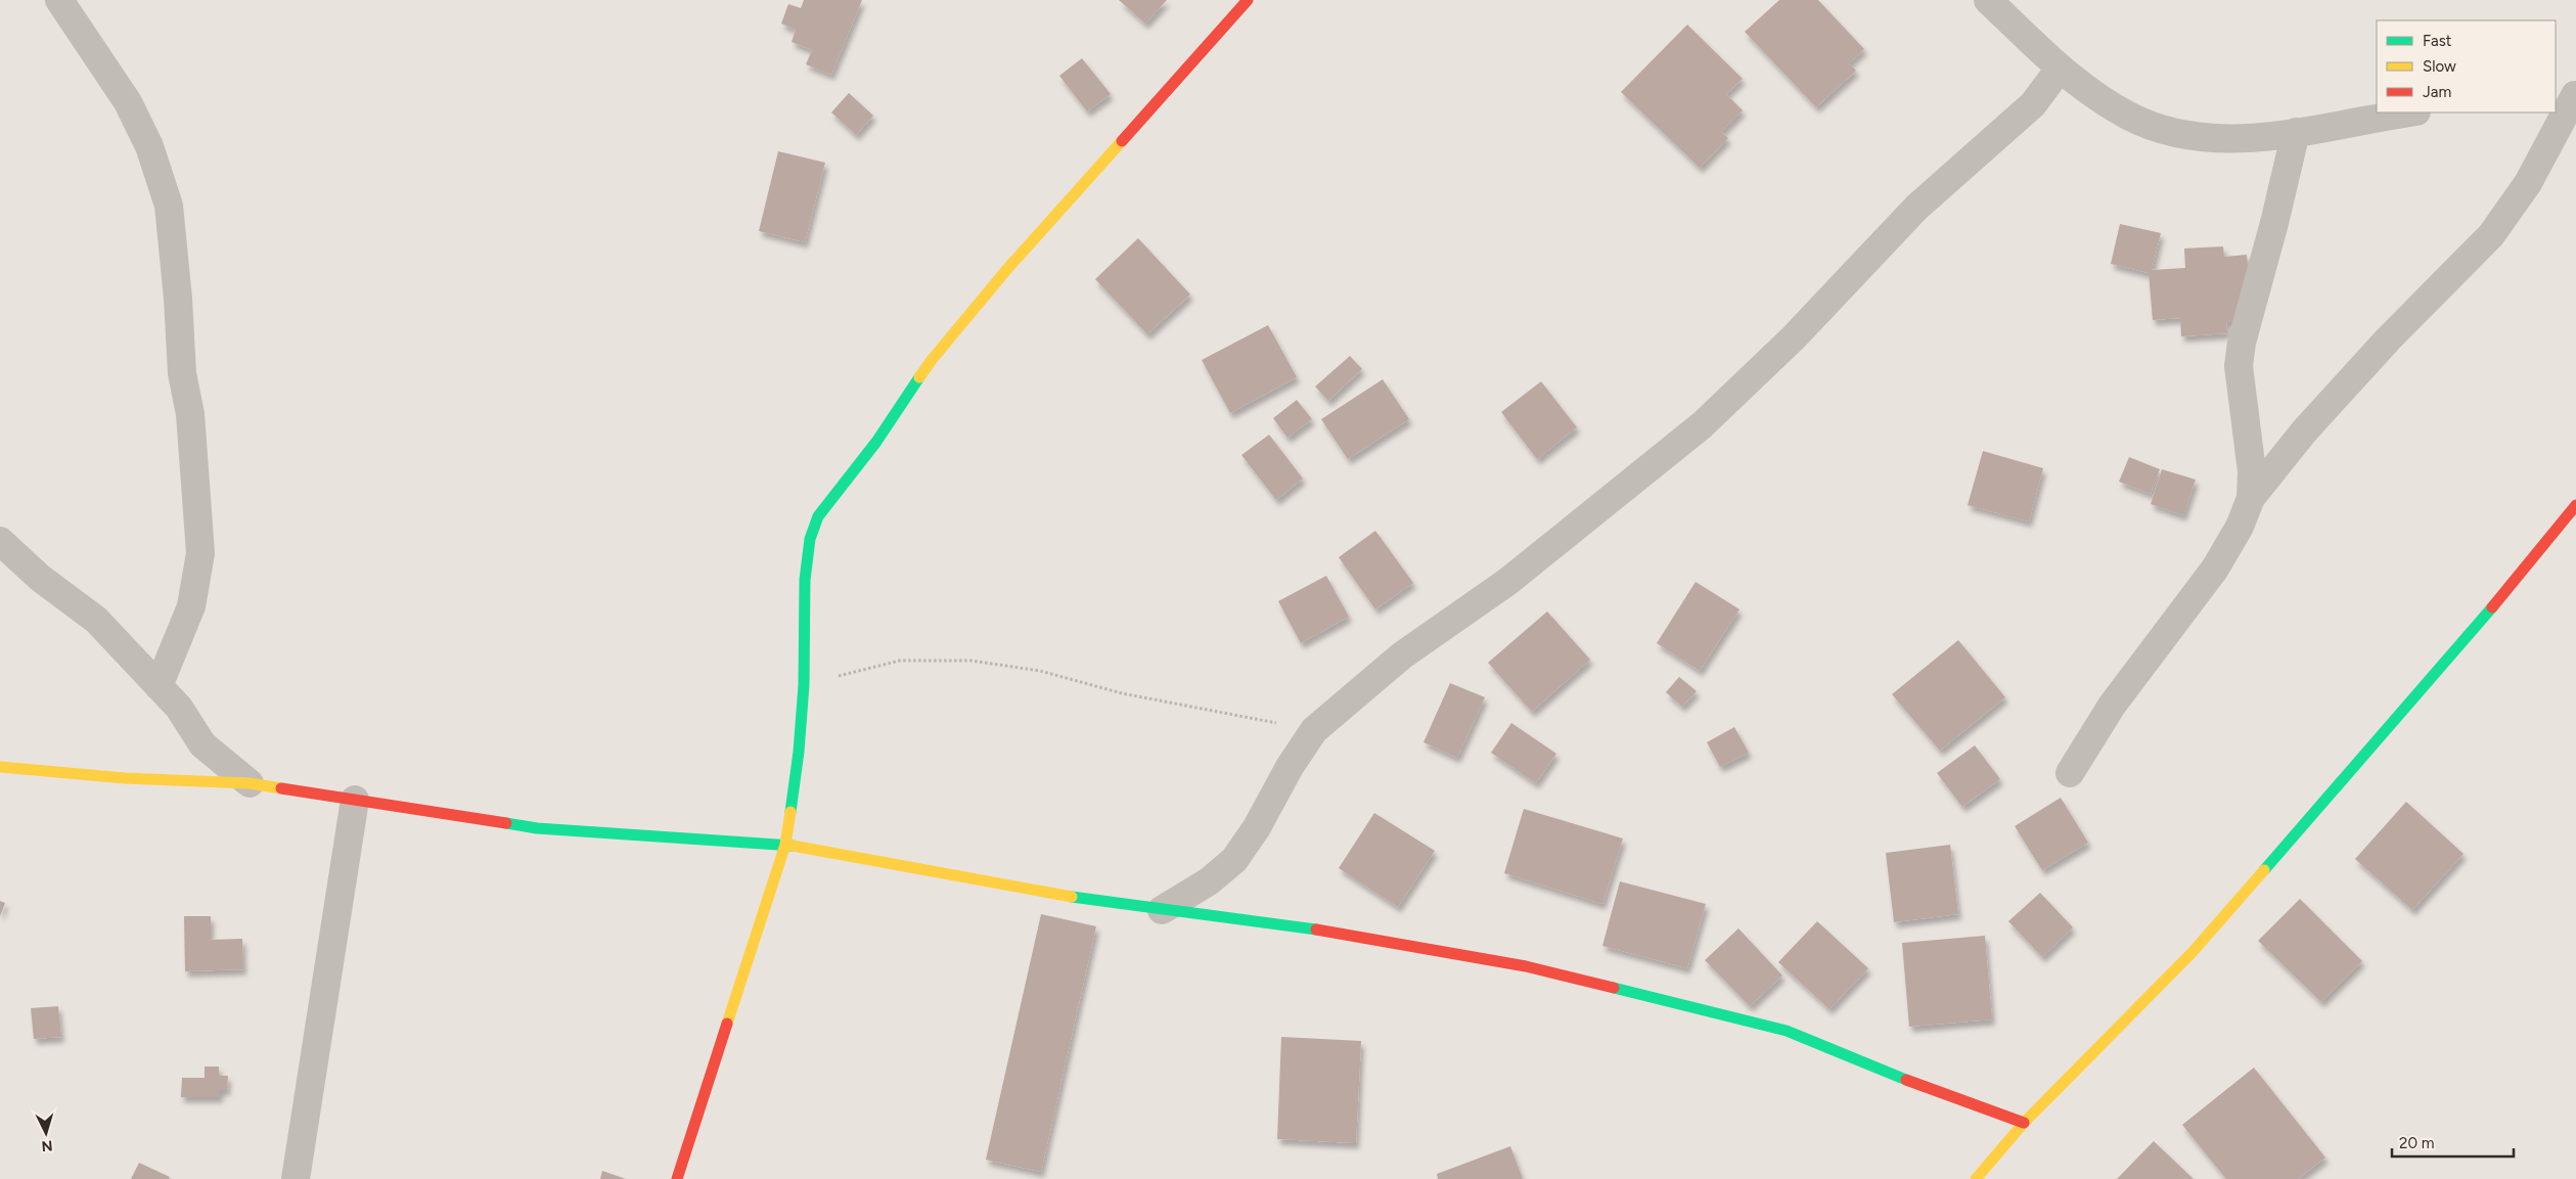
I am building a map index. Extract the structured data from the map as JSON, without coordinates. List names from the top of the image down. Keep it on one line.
{"legend":["Fast","Slow","Jam"],"scale_bar":"20 m","north":"bottom"}
